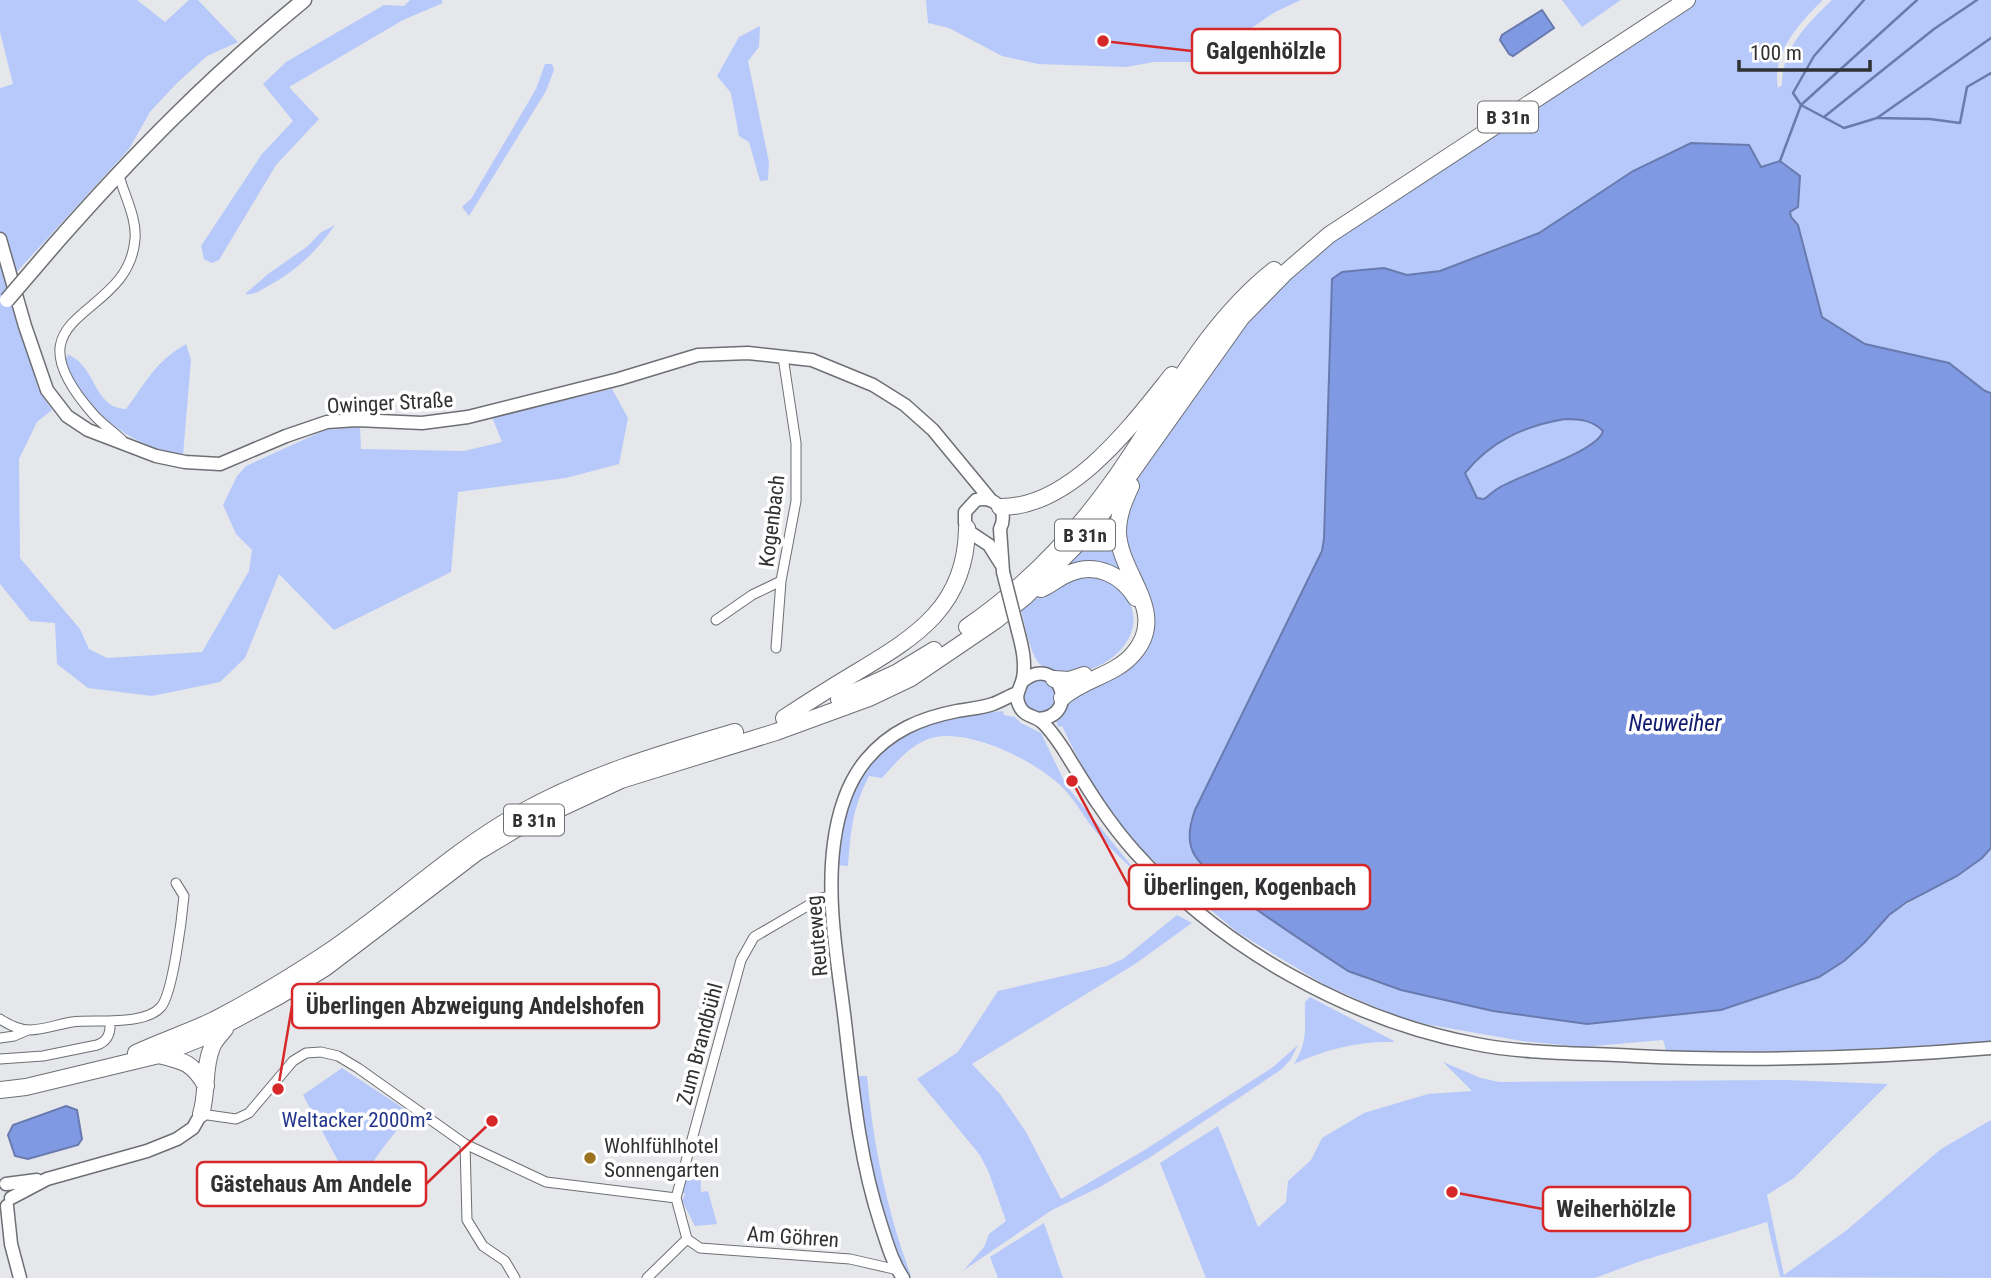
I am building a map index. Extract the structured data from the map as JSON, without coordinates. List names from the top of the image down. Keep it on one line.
{"streets":{"highway":["B 31n"],"street":["Owinger Straße","Kogenbach","Reuteweg","Zum Brandbühl","Am Göhren"]},"crossings":[["Owinger Straße","Kogenbach"],["Reuteweg","Zum Brandbühl"],["Reuteweg","Am Göhren"]],"water":["Neuweiher"],"parks":["Weltacker 2000m²"],"places":["Galgenhölzle","Überlingen, Kogenbach","Überlingen Abzweigung Andelshofen","Gästehaus Am Andele","Wohlfühlhotel Sonnengarten","Weiherhölzle"],"scale_bar":"100 m"}
